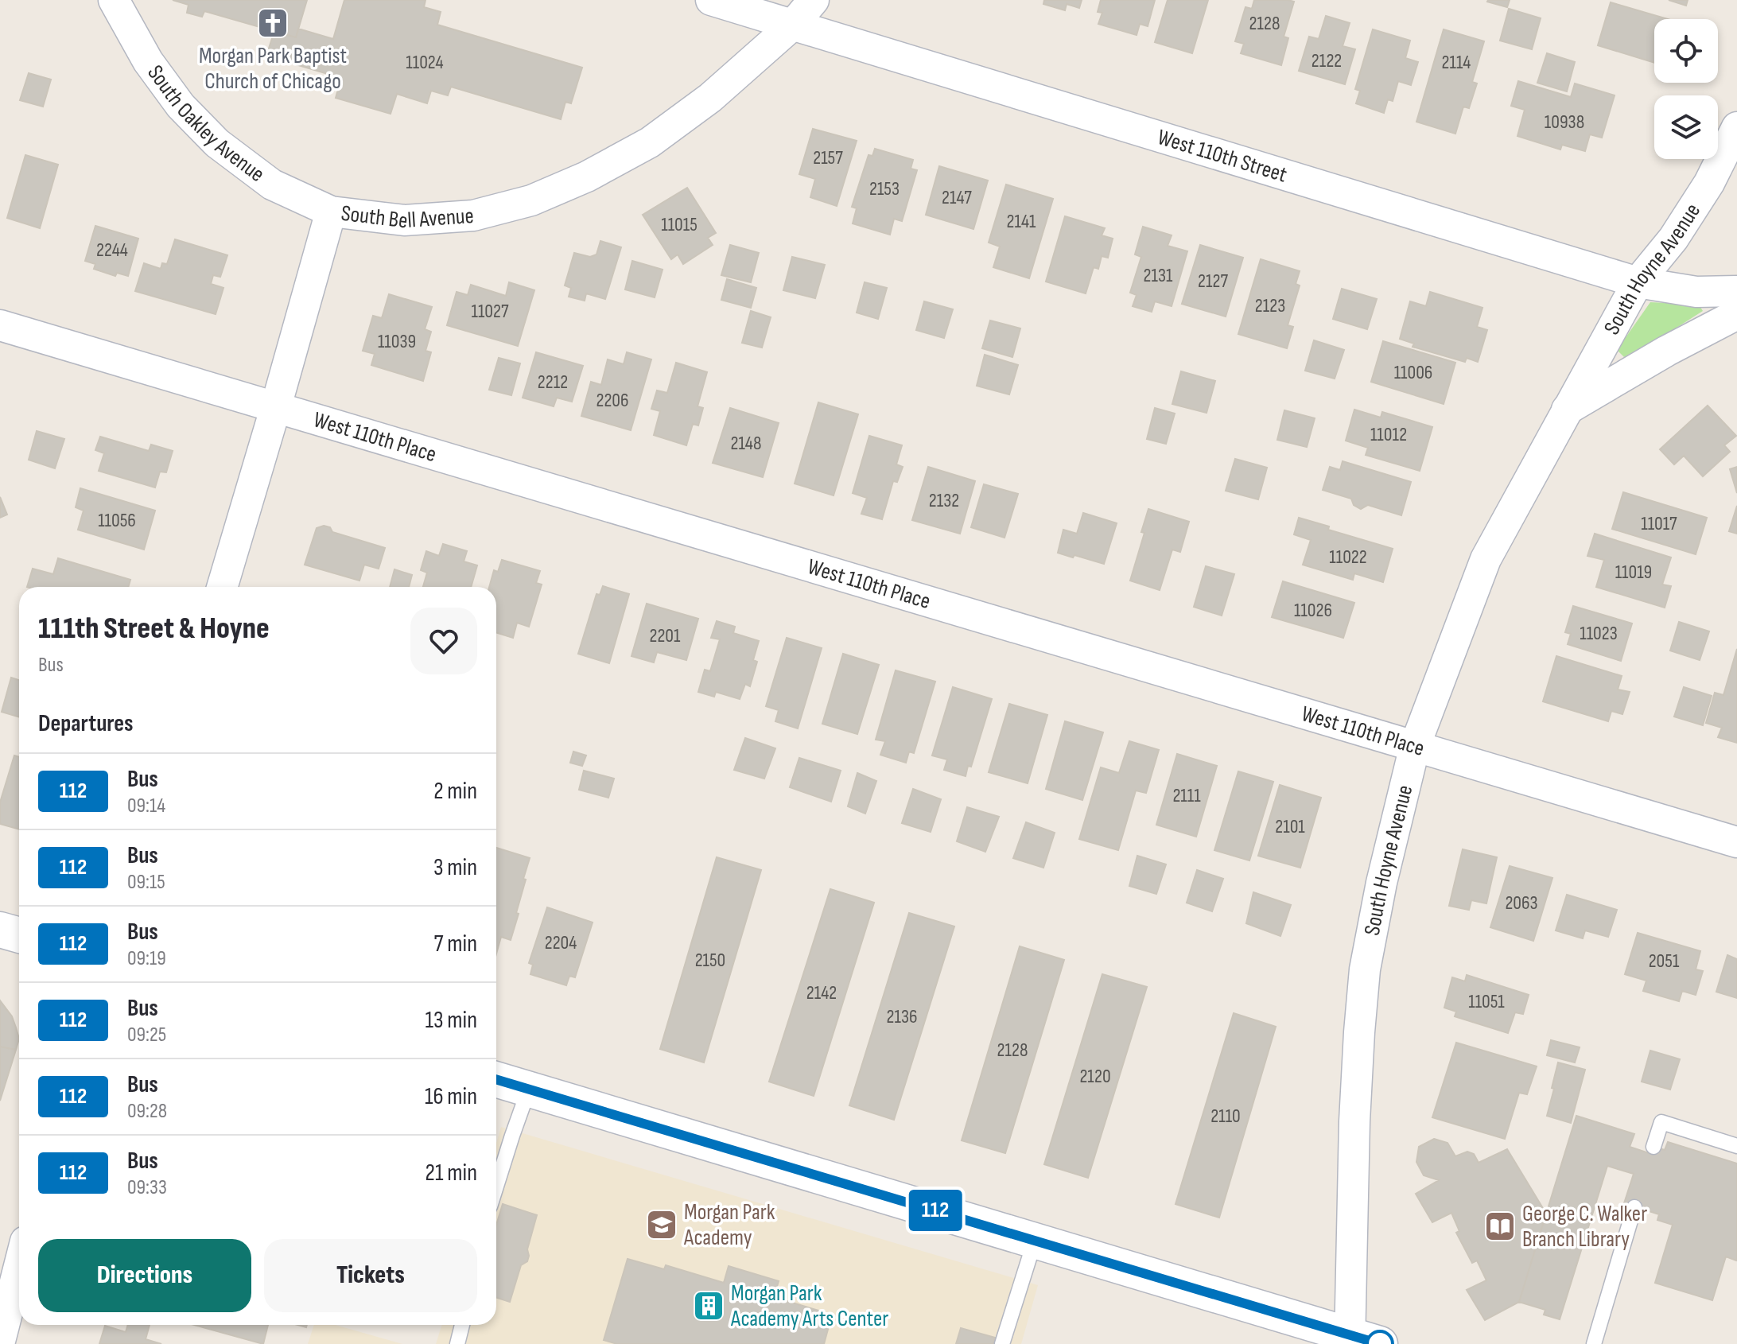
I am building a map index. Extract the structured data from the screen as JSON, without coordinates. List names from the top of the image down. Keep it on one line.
{"streets":{"street":["South Oakley Avenue","West 110th Street","South Bell Avenue","South Hoyne Avenue","West 110th Place"]},"crossings":[["South Oakley Avenue","South Bell Avenue"],["West 110th Street","South Bell Avenue"],["West 110th Street","South Hoyne Avenue"],["South Bell Avenue","West 110th Place"],["South Hoyne Avenue","West 110th Place"]],"places":{"church":["Morgan Park Baptist Church of Chicago"],"school or university":["Morgan Park Academy"],"library":["George C. Walker Branch Library"],"building":["Morgan Park Academy Arts Center"]},"lines":["bus line 112"],"house_numbers":["2128","2122","11024","2114","10938","2157","2153","2147","2141","11015","2244","2131","2127","2123","11027","11039","11006","2212","2206","11012","2148","2132","11056","11017","11022","11019","11026","11023","2201","2111","2101","2063","2204","2150","2051","2142","11051","2136","2128","2120","2110"],"page":{"on_map":"112","heading":[["111th Street & Hoyne","Bus"],"Departures"],"list":[{"mark":"112","name":"Bus","note":"09:14","value":"2 min"},{"mark":"112","name":"Bus","note":"09:15","value":"3 min"},{"mark":"112","name":"Bus","note":"09:19","value":"7 min"},{"mark":"112","name":"Bus","note":"09:25","value":"13 min"},{"mark":"112","name":"Bus","note":"09:28","value":"16 min"},{"mark":"112","name":"Bus","note":"09:33","value":"21 min"}],"buttons":["Directions","Tickets"]}}
